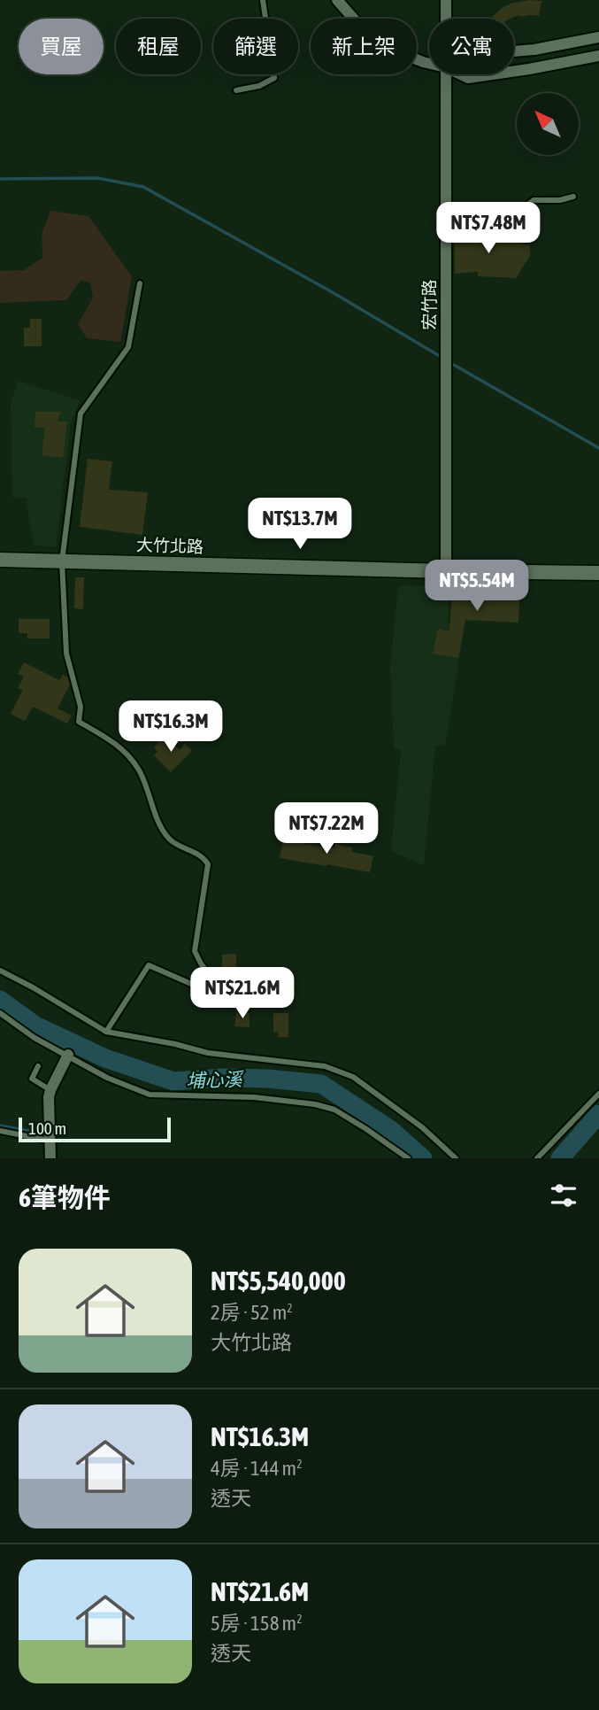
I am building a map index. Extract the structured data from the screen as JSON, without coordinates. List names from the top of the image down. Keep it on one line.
{"streets":{"street":["宏竹路","大竹北路"]},"crossings":[["宏竹路","大竹北路"]],"water":["埔心溪"],"scale_bar":"100 m","north":"top left","page":{"chip":["買屋","租屋","篩選","新上架","公寓"],"price":["NT$7.48M","NT$13.7M","NT$5.54M","NT$16.3M","NT$7.22M","NT$21.6M"],"scale":"100 m","heading":"6筆物件","list":[{"name":"NT$5,540,000","note":"2房 · 52 m² · 大竹北路"},{"name":"NT$16.3M","note":"4房 · 144 m² · 透天"},{"name":"NT$21.6M","note":"5房 · 158 m² · 透天"}]}}
